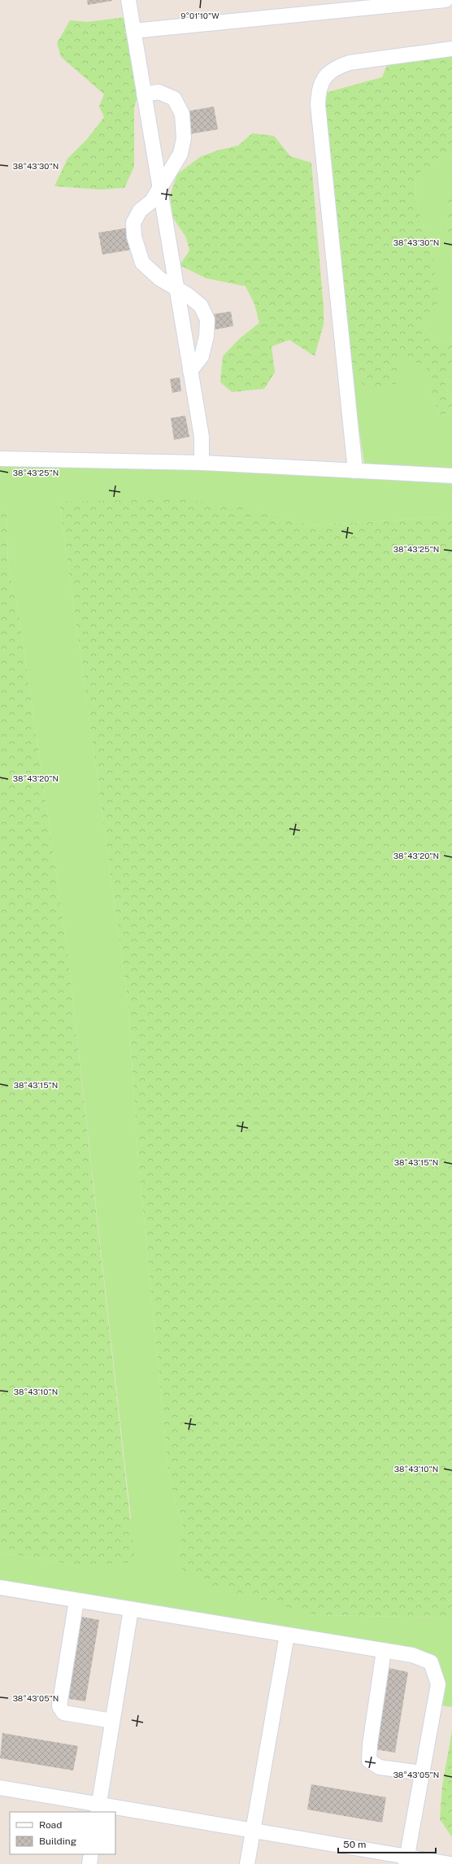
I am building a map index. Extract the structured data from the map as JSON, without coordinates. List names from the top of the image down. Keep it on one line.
{"legend":["Road","Building"],"scale_bar":"50 m","coordinates":["9°01'10\"W","38°43'30\"N","38°43'25\"N","38°43'20\"N","38°43'15\"N","38°43'10\"N","38°43'05\"N"]}
